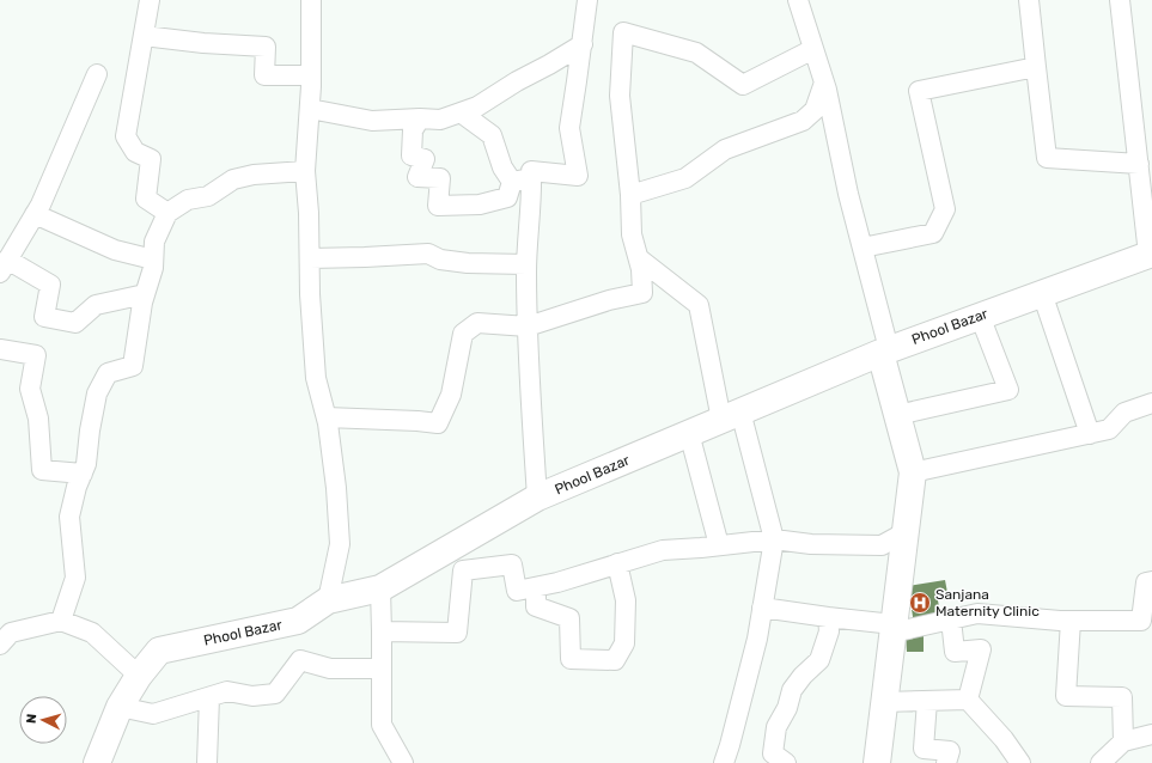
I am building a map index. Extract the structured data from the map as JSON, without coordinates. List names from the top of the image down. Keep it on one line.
{"streets":{"street":["Phool Bazar"]},"places":{"hospital":["Sanjana Maternity Clinic"]},"north":"left"}
